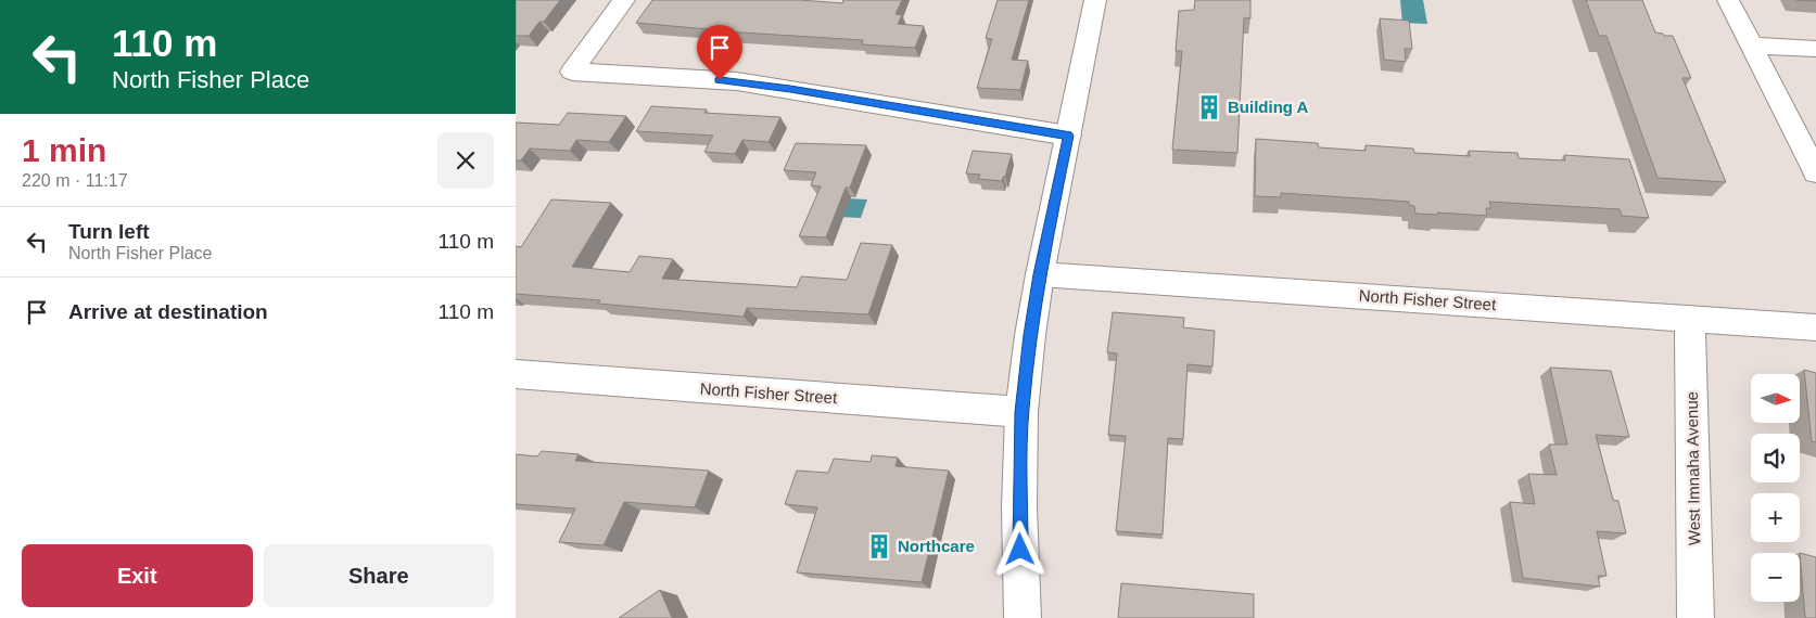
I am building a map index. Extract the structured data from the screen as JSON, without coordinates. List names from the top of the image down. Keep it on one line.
{"streets":{"street":["North Fisher Street","West Imnaha Avenue"]},"crossings":[["North Fisher Street","West Imnaha Avenue"]],"places":{"building":["Building A","Northcare"]},"north":"right","page":{"turn":["110 m","North Fisher Place"],"heading":["1 min","220 m · 11:17"],"list":[{"name":"Turn left","note":"North Fisher Place","value":"110 m"},{"name":"Arrive at destination","value":"110 m"}],"map_buttons":["+","−"],"buttons":["Exit","Share"]}}
